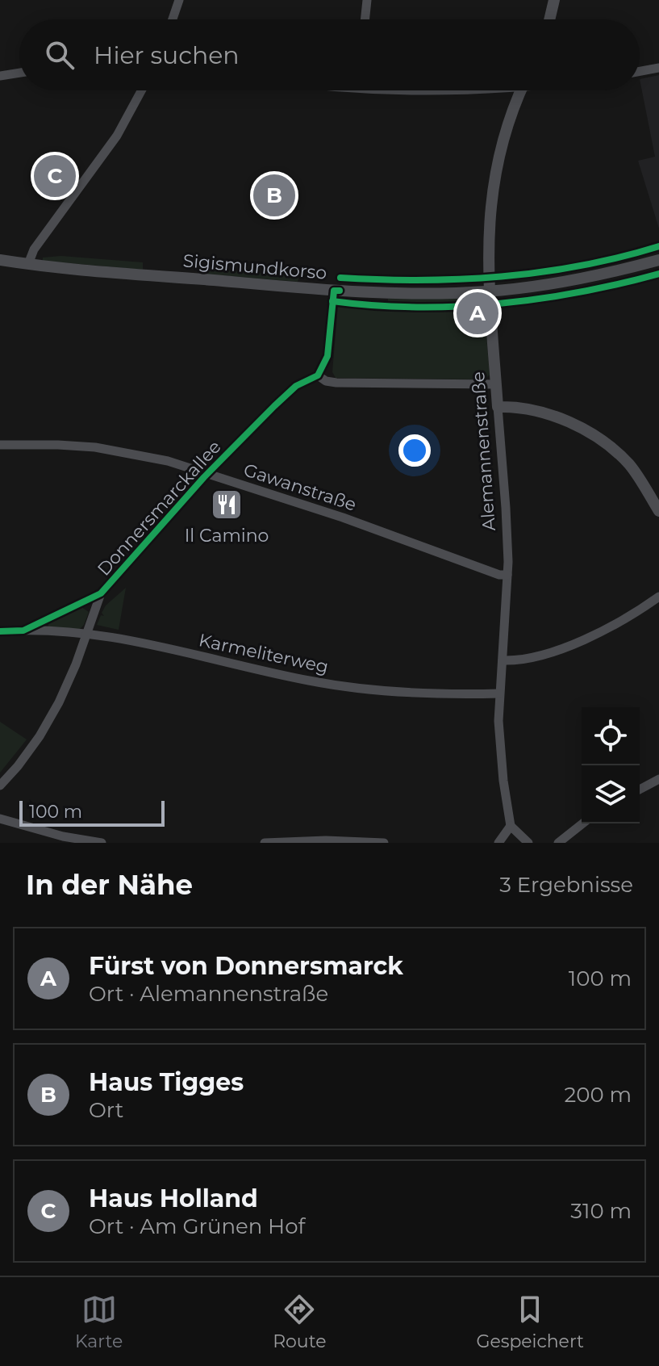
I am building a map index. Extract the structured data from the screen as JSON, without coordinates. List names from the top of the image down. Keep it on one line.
{"streets":{"street":["Sigismundkorso","Alemannenstraße","Gawanstraße","Donnersmarckallee","Karmeliterweg"]},"crossings":[["Sigismundkorso","Alemannenstraße"],["Alemannenstraße","Gawanstraße"],["Alemannenstraße","Karmeliterweg"],["Gawanstraße","Donnersmarckallee"],["Donnersmarckallee","Karmeliterweg"]],"places":{"restaurant":["Il Camino"]},"scale_bar":"100 m","page":{"search":"Hier suchen","pins":["C","B","A"],"scale":"100 m","heading":["In der Nähe","3 Ergebnisse"],"list":[{"mark":"A","name":"Fürst von Donnersmarck","note":"Ort · Alemannenstraße","value":"100 m"},{"mark":"B","name":"Haus Tigges","note":"Ort","value":"200 m"},{"mark":"C","name":"Haus Holland","note":"Ort · Am Grünen Hof","value":"310 m"}],"nav":["Karte","Route","Gespeichert"]}}
